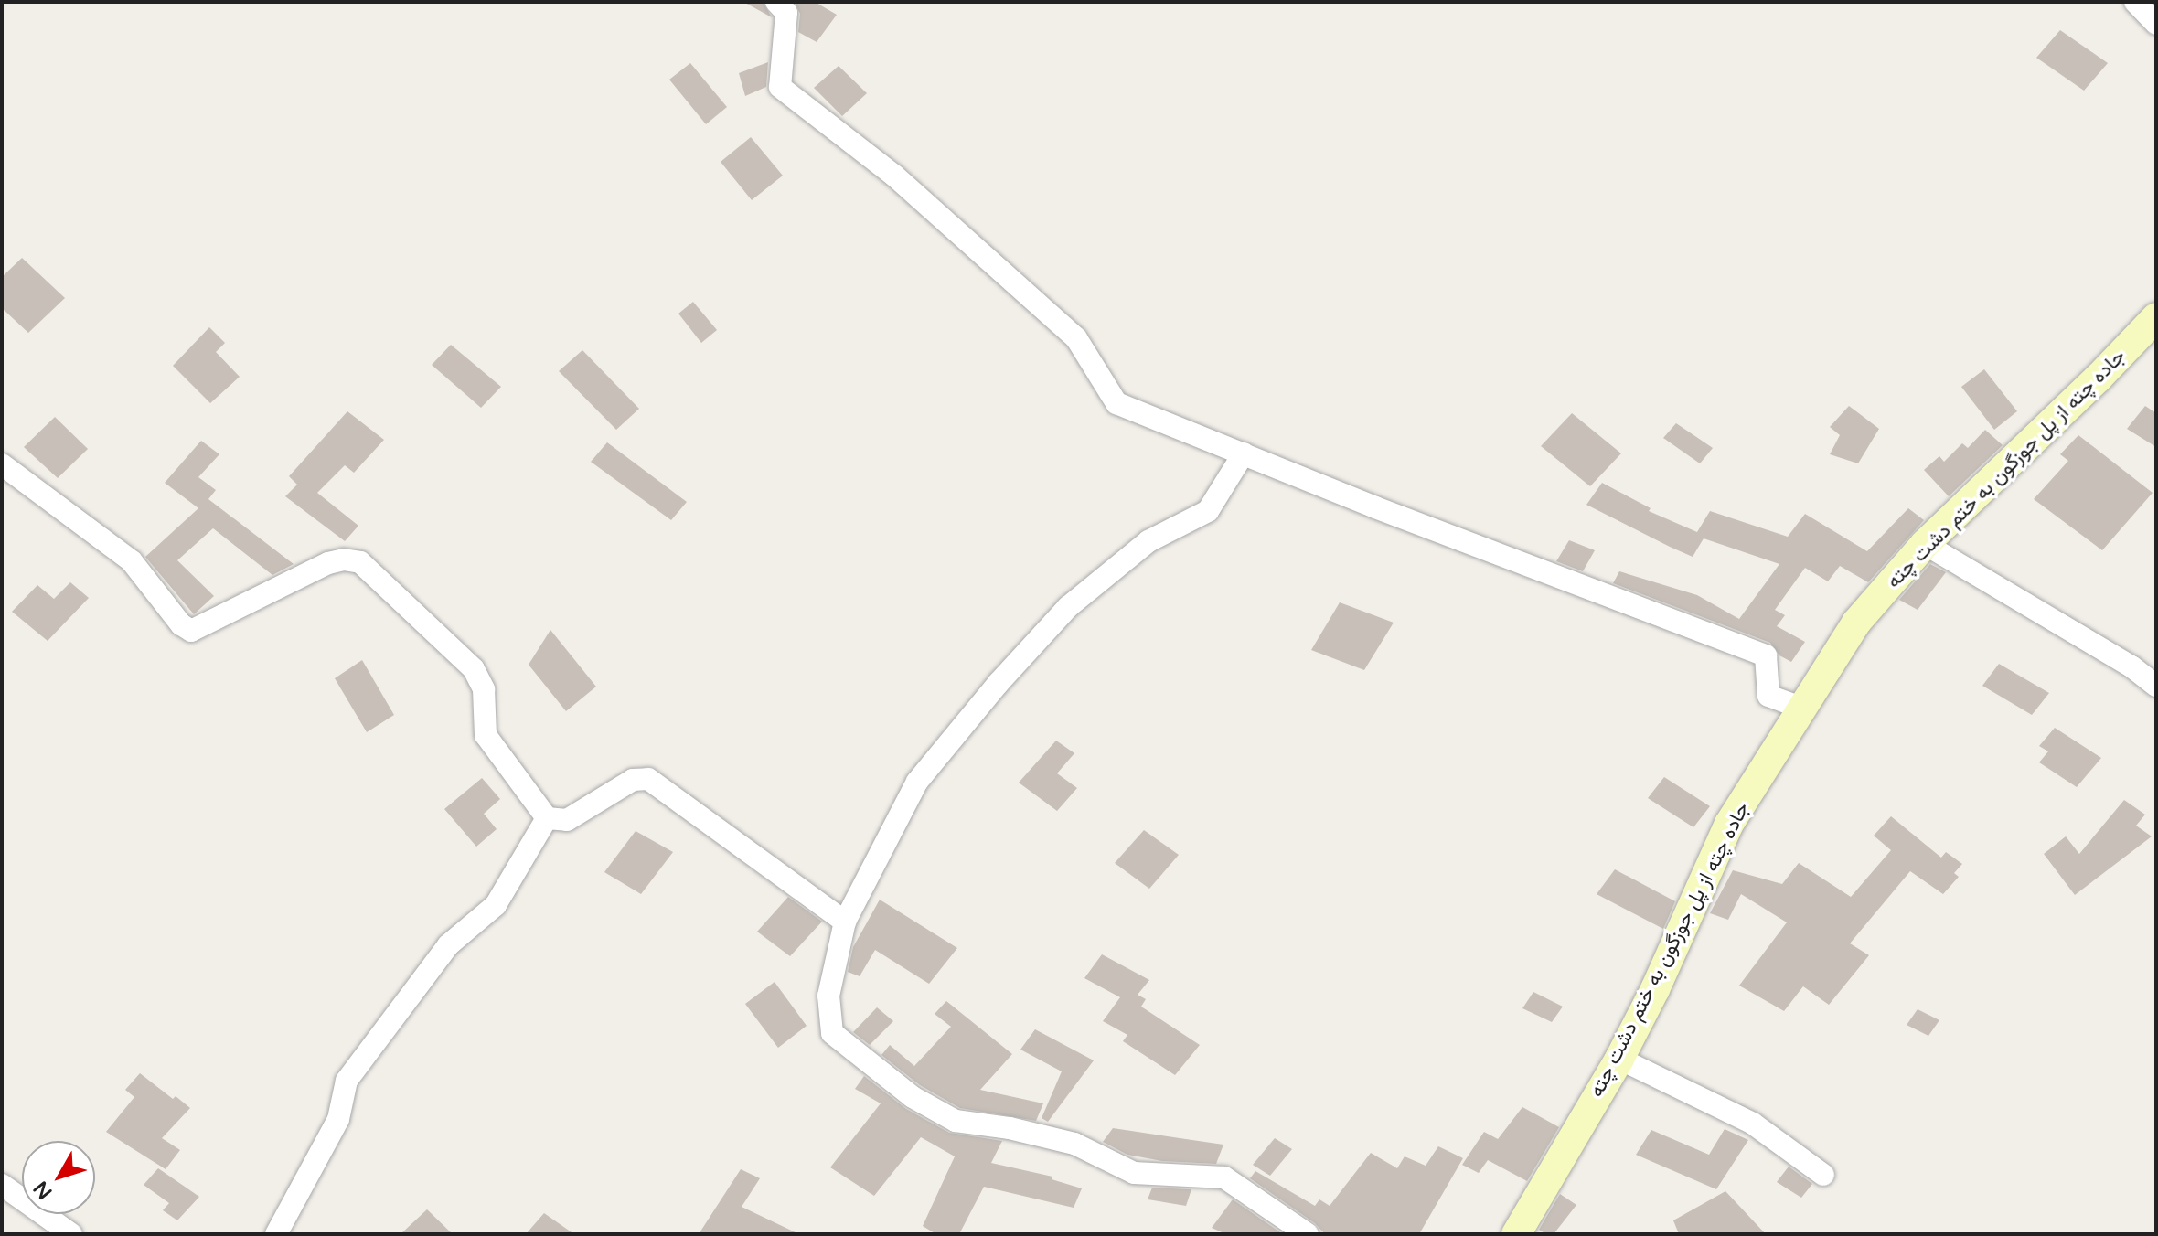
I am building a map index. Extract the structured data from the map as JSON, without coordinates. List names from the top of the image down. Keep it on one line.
{"streets":{"street":["جاده چته از پل جوزگون به ختم دشت چته"]},"north":"bottom left"}
